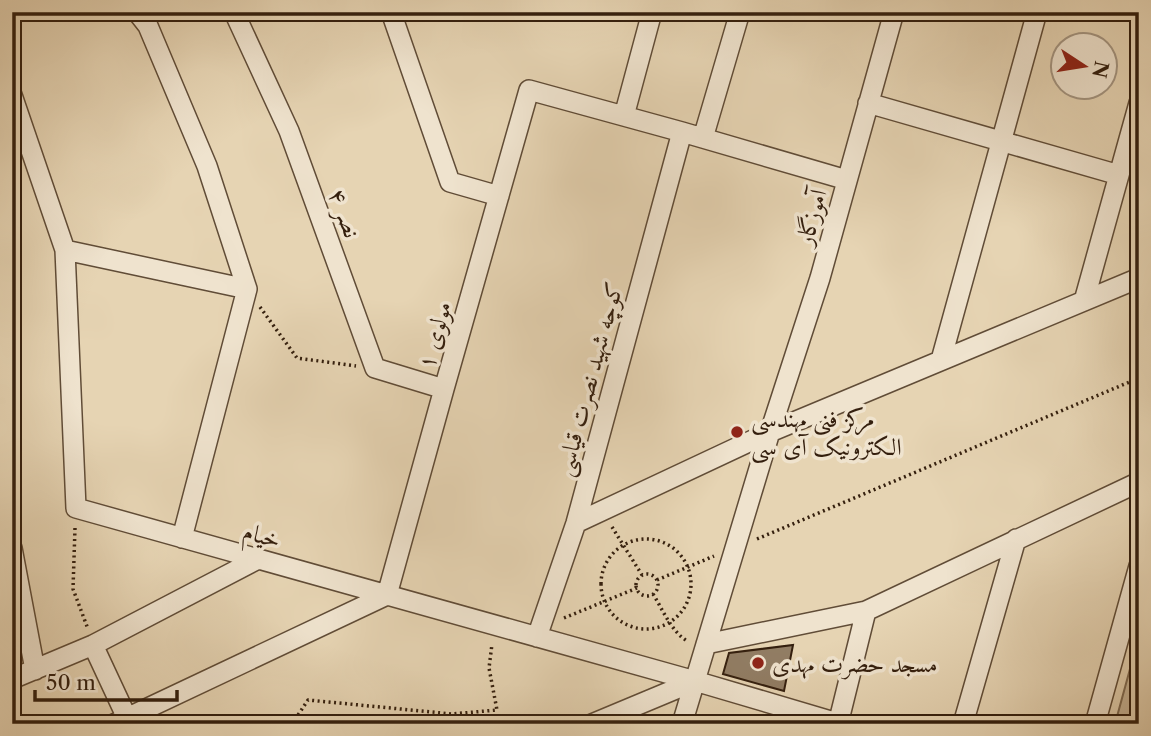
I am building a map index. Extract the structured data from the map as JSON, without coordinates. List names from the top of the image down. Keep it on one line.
{"streets":{"street":["نصر ۴","آموزگار","مولوی ۱","کوچه شهید نصرت قیاسی","خیام"]},"crossings":[["آموزگار","خیام"],["مولوی ۱","خیام"],["کوچه شهید نصرت قیاسی","خیام"]],"places":["مرکز فنی مهندسی الکترونیک آی سی","مسجد حضرت مهدی"],"scale_bar":"50 m","north":"right"}
